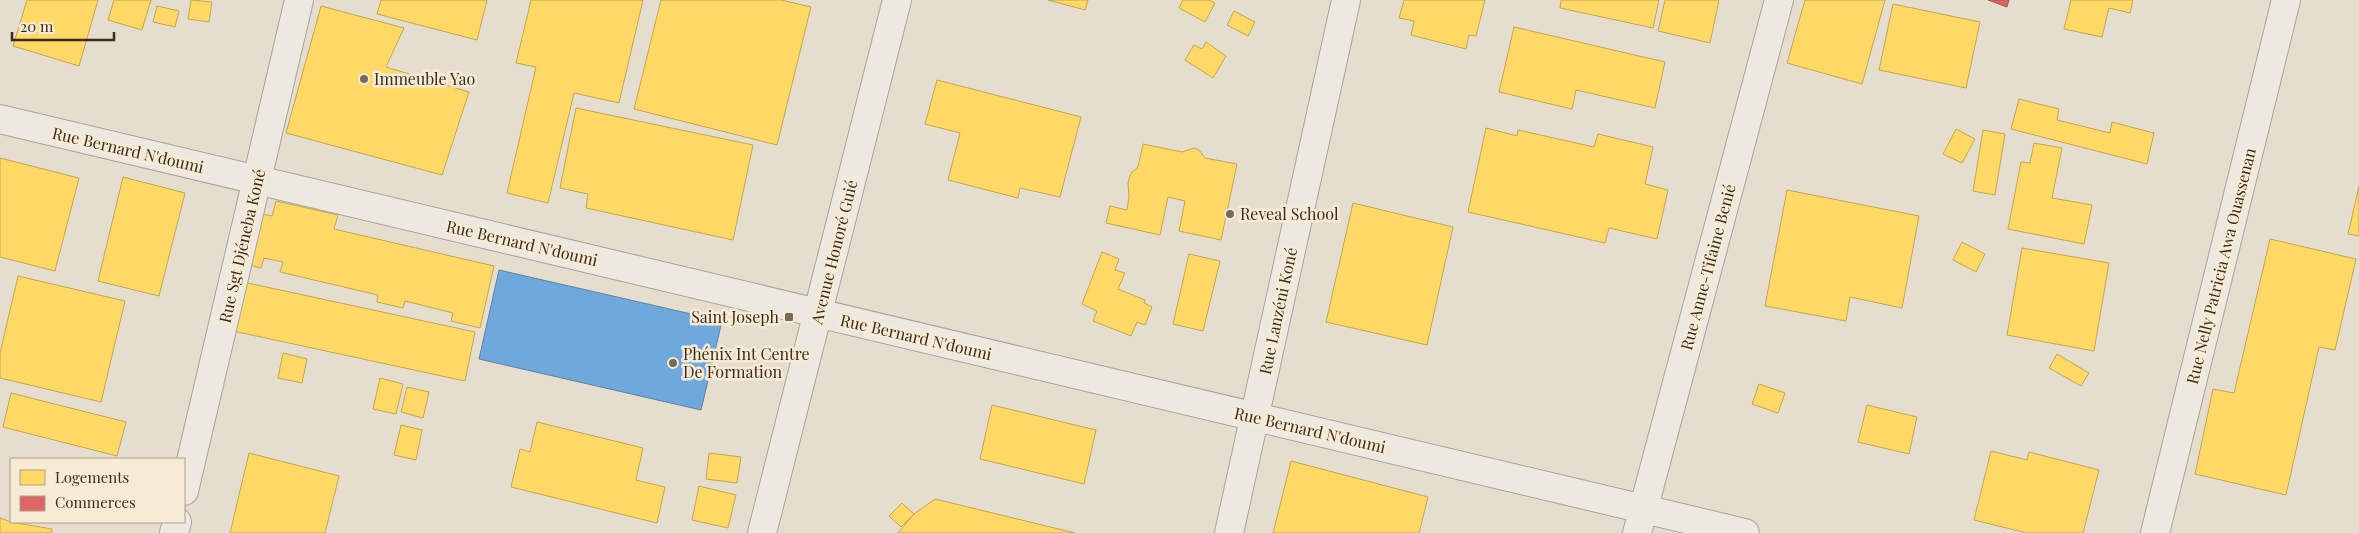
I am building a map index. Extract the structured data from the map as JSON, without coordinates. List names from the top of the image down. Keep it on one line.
{"streets":{"street":["Rue Bernard N'doumi","Rue Sgt Djéneba Koné","Avenue Honoré Guié","Rue Nelly Patricia Awa Ouassenan","Rue Anne-Tifaine Benié","Rue Lanzéni Koné"]},"crossings":[["Rue Bernard N'doumi","Rue Sgt Djéneba Koné"],["Rue Bernard N'doumi","Avenue Honoré Guié"],["Rue Bernard N'doumi","Rue Anne-Tifaine Benié"],["Rue Bernard N'doumi","Rue Lanzéni Koné"]],"places":{"other":["Immeuble Yao","Reveal School","Phénix Int Centre De Formation"],"transit":["Saint Joseph"]},"legend":["Logements","Commerces"],"scale_bar":"20 m"}
